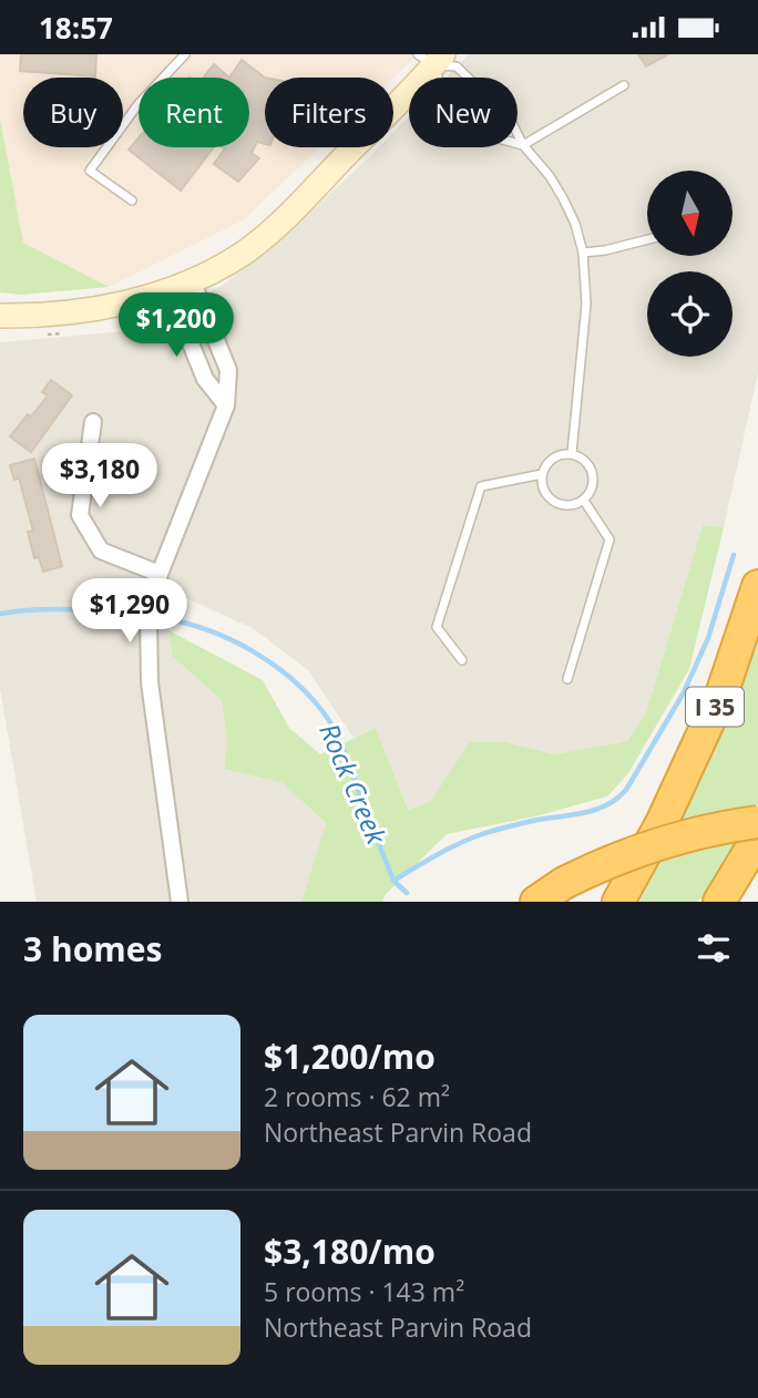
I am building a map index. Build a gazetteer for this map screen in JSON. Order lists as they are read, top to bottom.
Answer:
{
  "streets": {
    "highway": ["I 35"]
  },
  "water": ["Rock Creek"],
  "north": "bottom",
  "page": {
    "status": "18:57",
    "chip": [
      "Buy",
      "Rent",
      "Filters",
      "New"
    ],
    "price": ["$1,200", "$3,180", "$1,290"],
    "heading": "3 homes",
    "list": [
      {
        "name": "$1,200/mo",
        "note": "2 rooms · 62 m² · Northeast Parvin Road"
      },
      {
        "name": "$3,180/mo",
        "note": "5 rooms · 143 m² · Northeast Parvin Road"
      }
    ]
  }
}
